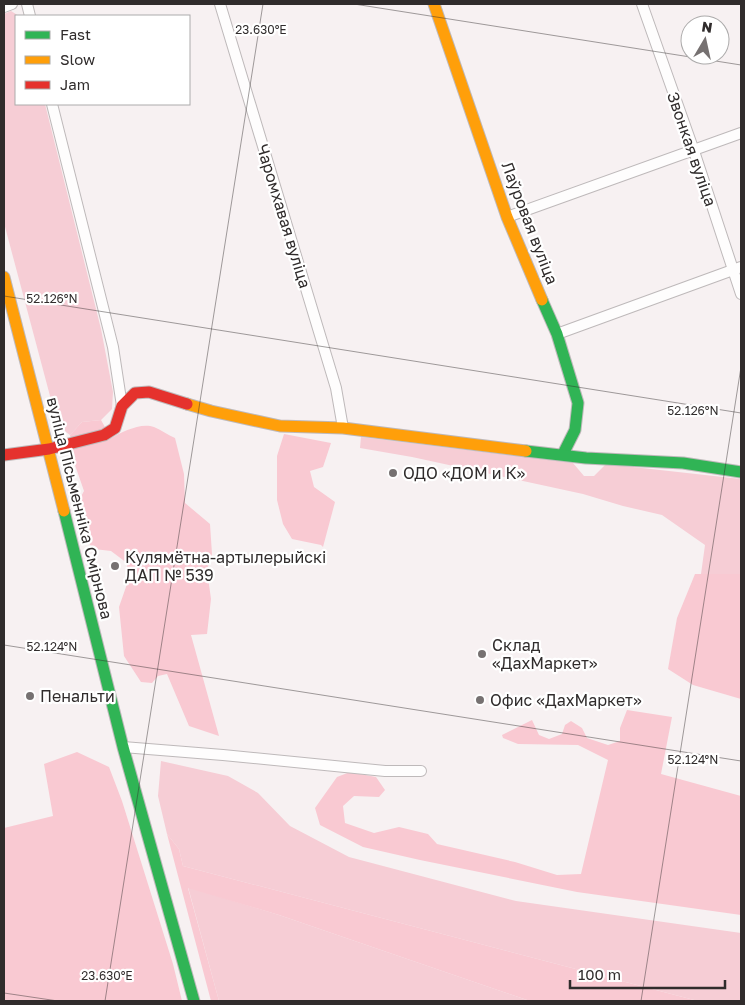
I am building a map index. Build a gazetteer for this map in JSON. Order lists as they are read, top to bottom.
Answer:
{
  "streets": {
    "street": [
      "Звонкая вуліца",
      "Чаромхавая вуліца",
      "Лаўровая вуліца",
      "вуліца Пісьменніка Смірнова"
    ]
  },
  "places": [
    "ОДО «ДОМ и К»",
    "Кулямётна-артылерыйскі ДАП № 539",
    "Склад «ДахМаркет»",
    "Пенальти",
    "Офис «ДахМаркет»"
  ],
  "legend": ["Fast", "Slow", "Jam"],
  "scale_bar": "100 m",
  "north": "top",
  "coordinates": ["23.630°E", "52.126°N", "52.124°N"]
}
